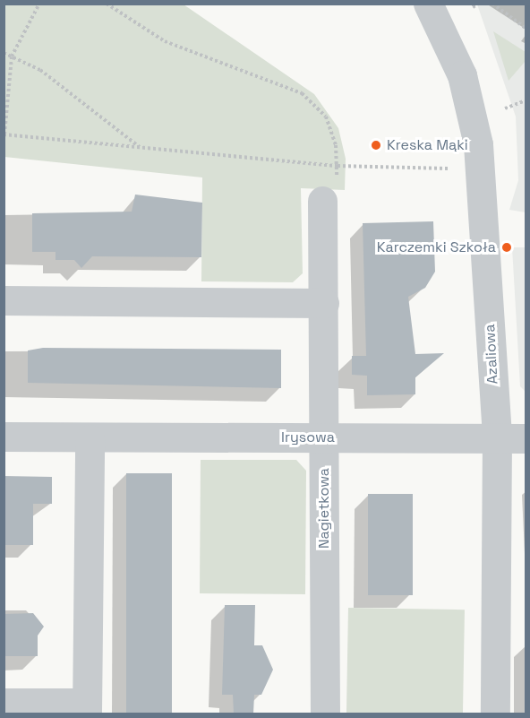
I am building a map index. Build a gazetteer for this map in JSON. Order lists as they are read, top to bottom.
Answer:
{
  "streets": {
    "street": ["Azaliowa", "Irysowa", "Nagietkowa"]
  },
  "crossings": [
    ["Azaliowa", "Irysowa"],
    ["Irysowa", "Nagietkowa"]
  ],
  "places": ["Kreska Mąki", "Karczemki Szkoła"]
}
